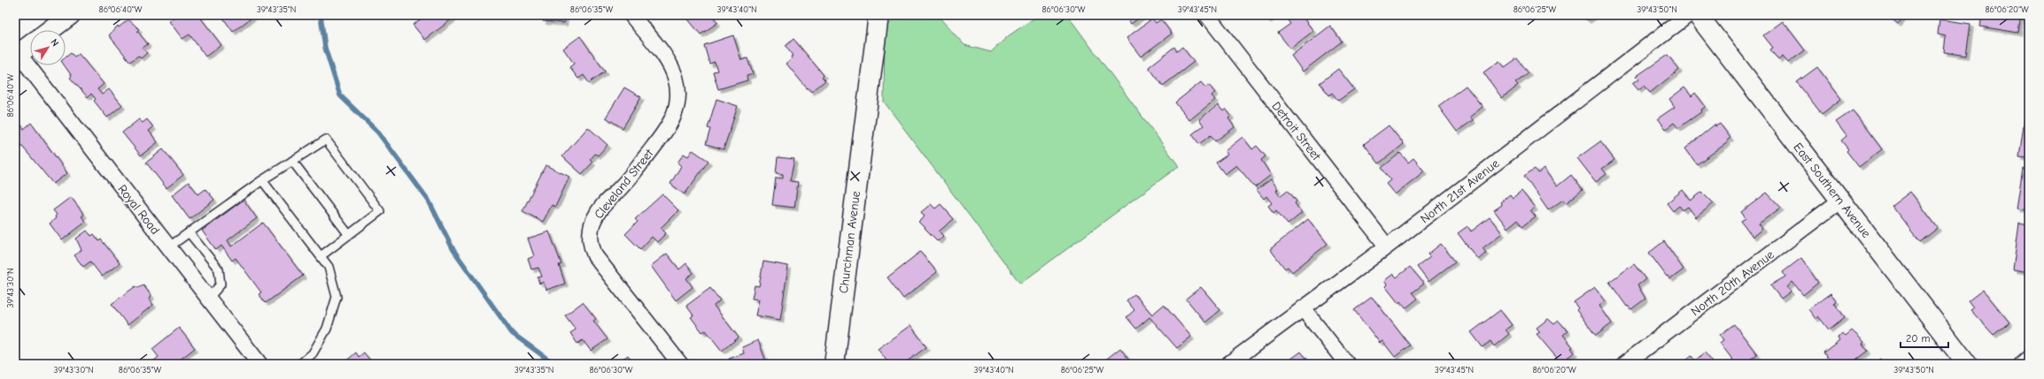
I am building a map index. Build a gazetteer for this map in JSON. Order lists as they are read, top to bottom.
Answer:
{
  "streets": {
    "street": [
      "Detroit Street",
      "Cleveland Street",
      "East Southern Avenue",
      "North 21st Avenue",
      "Royal Road",
      "Churchman Avenue",
      "North 20th Avenue"
    ]
  },
  "crossings": [
    ["Detroit Street", "North 21st Avenue"],
    ["East Southern Avenue", "North 20th Avenue"]
  ],
  "scale_bar": "20 m",
  "north": "top right",
  "coordinates": [
    "86°06'40\"W",
    "39°43'35\"N",
    "86°06'35\"W",
    "39°43'40\"N",
    "86°06'30\"W",
    "39°43'45\"N",
    "86°06'25\"W",
    "39°43'50\"N",
    "86°06'20\"W",
    "39°43'30\"N"
  ]
}
